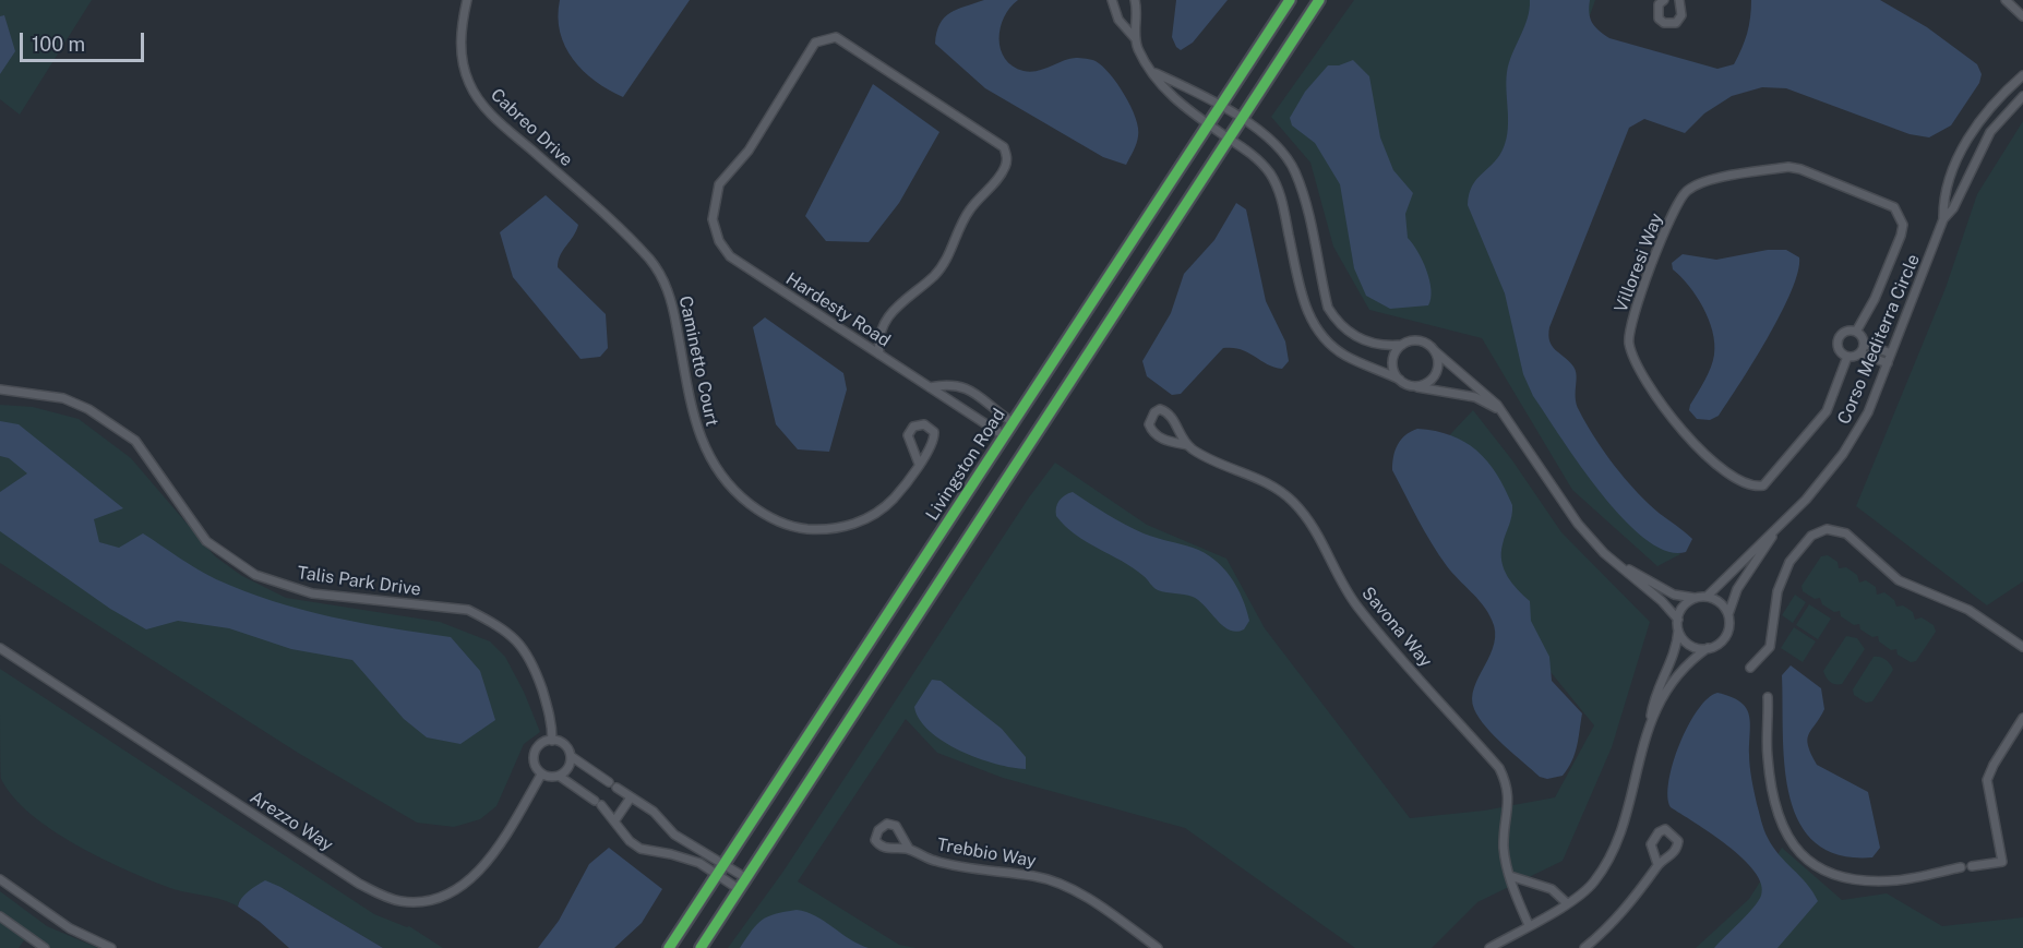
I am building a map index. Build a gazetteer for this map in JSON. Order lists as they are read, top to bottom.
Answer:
{
  "streets": {
    "main road": ["Livingston Road"],
    "street": [
      "Cabreo Drive",
      "Villoresi Way",
      "Hardesty Road",
      "Corso Mediterra Circle",
      "Caminetto Court",
      "Talis Park Drive",
      "Savona Way",
      "Arezzo Way",
      "Trebbio Way"
    ]
  },
  "crossings": [
    ["Cabreo Drive", "Caminetto Court"],
    ["Hardesty Road", "Livingston Road"],
    ["Corso Mediterra Circle", "Savona Way"],
    ["Talis Park Drive", "Arezzo Way"]
  ],
  "scale_bar": "100 m"
}
